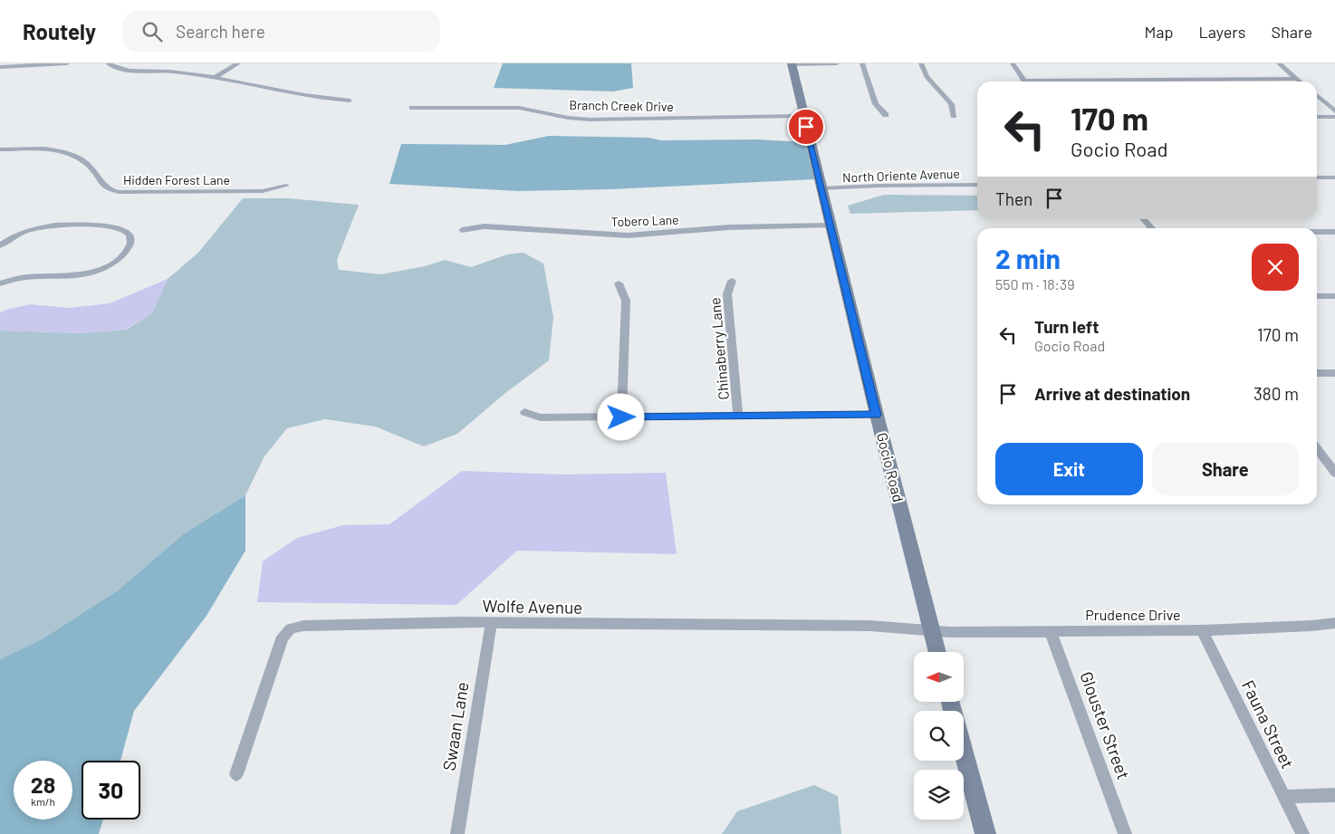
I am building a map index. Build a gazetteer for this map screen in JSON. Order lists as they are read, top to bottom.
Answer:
{
  "streets": {
    "street": [
      "Branch Creek Drive",
      "North Oriente Avenue",
      "Hidden Forest Lane",
      "Tobero Lane",
      "Chinaberry Lane",
      "Gocio Road",
      "Wolfe Avenue",
      "Prudence Drive",
      "Fauna Street",
      "Glouster Street",
      "Swaan Lane"
    ]
  },
  "crossings": [
    ["Branch Creek Drive", "Gocio Road"],
    ["North Oriente Avenue", "Gocio Road"],
    ["Tobero Lane", "Gocio Road"],
    ["Gocio Road", "Wolfe Avenue"],
    ["Gocio Road", "Prudence Drive"],
    ["Wolfe Avenue", "Prudence Drive"],
    ["Wolfe Avenue", "Swaan Lane"],
    ["Prudence Drive", "Fauna Street"],
    ["Prudence Drive", "Glouster Street"]
  ],
  "north": "left",
  "page": {
    "header": "Routely",
    "search": "Search here",
    "nav": ["Map", "Layers", "Share"],
    "turn": ["170 m", "Gocio Road"],
    "then": "Then",
    "heading": ["2 min", "550 m · 18:39"],
    "list": [
      {
        "name": "Turn left",
        "note": "Gocio Road",
        "value": "170 m"
      },
      {
        "name": "Arrive at destination",
        "value": "380 m"
      }
    ],
    "buttons": ["Exit", "Share"],
    "speed": "28 km/h",
    "limit": "30"
  }
}
